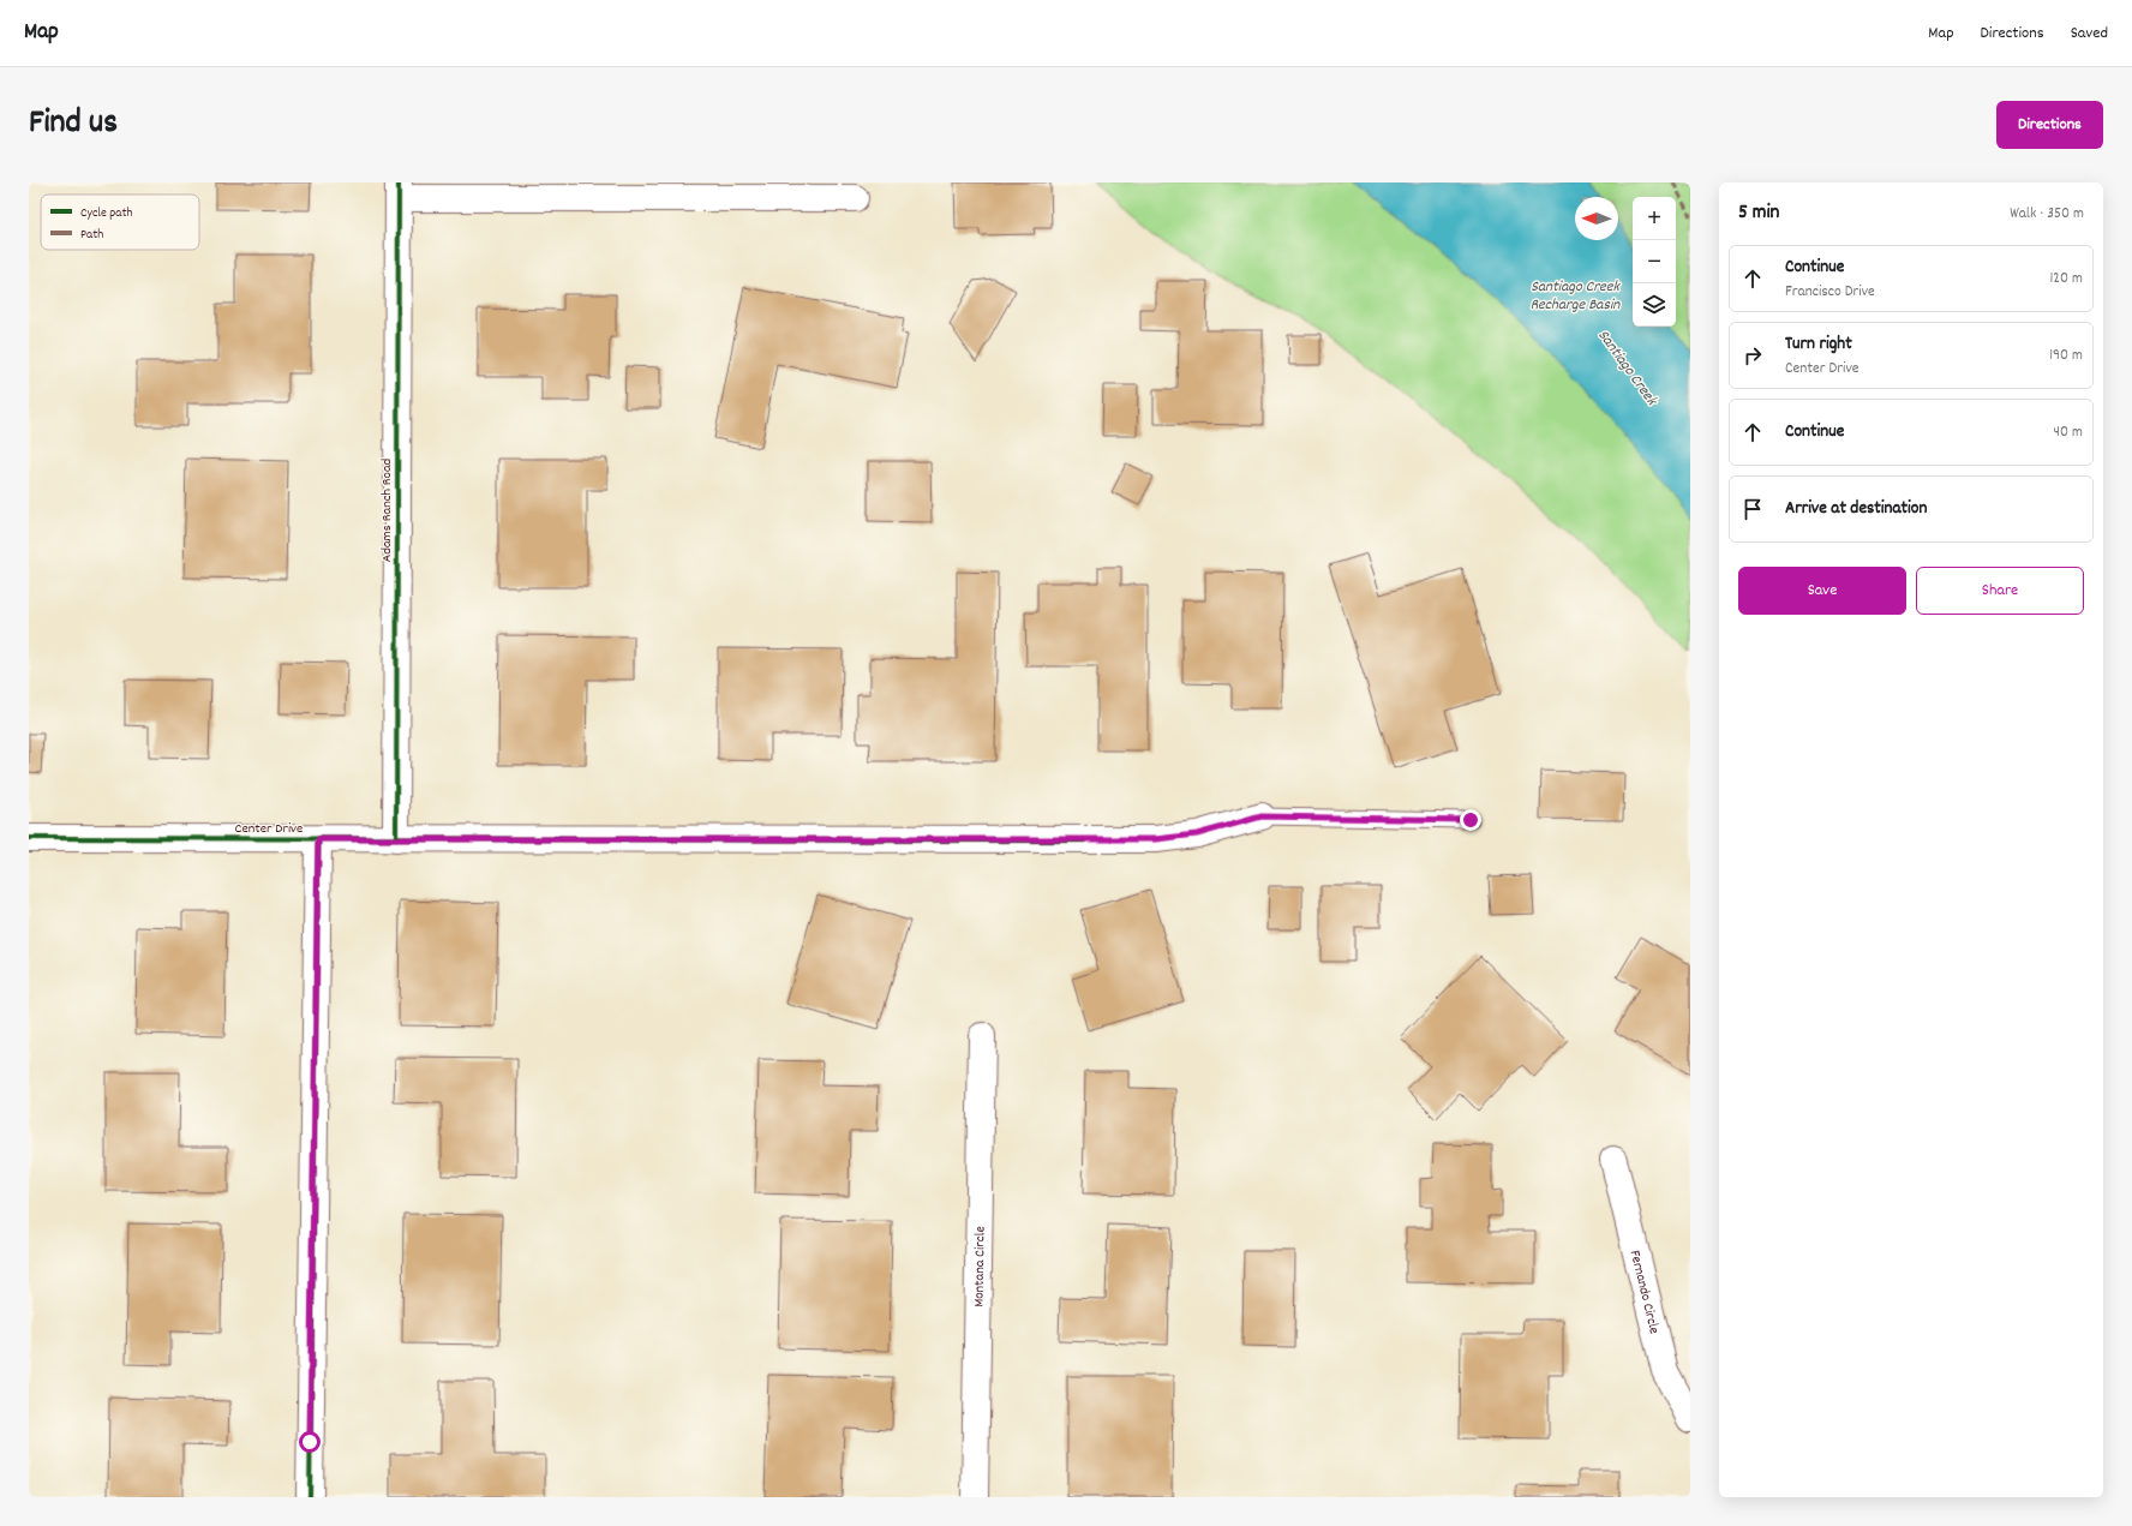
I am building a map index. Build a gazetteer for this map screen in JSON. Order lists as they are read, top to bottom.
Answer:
{
  "streets": {
    "street": [
      "Adams Ranch Road",
      "Center Drive",
      "Montana Circle",
      "Fernando Circle"
    ]
  },
  "crossings": [
    ["Adams Ranch Road", "Center Drive"]
  ],
  "water": ["Santiago Creek Recharge Basin", "Santiago Creek"],
  "legend": ["Cycle path", "Path"],
  "north": "left",
  "page": {
    "header": "Map",
    "nav": ["Map", "Directions", "Saved"],
    "title": "Find us",
    "buttons": [
      "Directions",
      ["Save", "Share"]
    ],
    "heading": ["5 min", "Walk · 350 m"],
    "map_buttons": ["+", "−"],
    "list": [
      ["Continue", "Francisco Drive", "120 m"],
      ["Turn right", "Center Drive", "190 m"],
      ["Continue", "40 m"],
      "Arrive at destination"
    ]
  }
}
